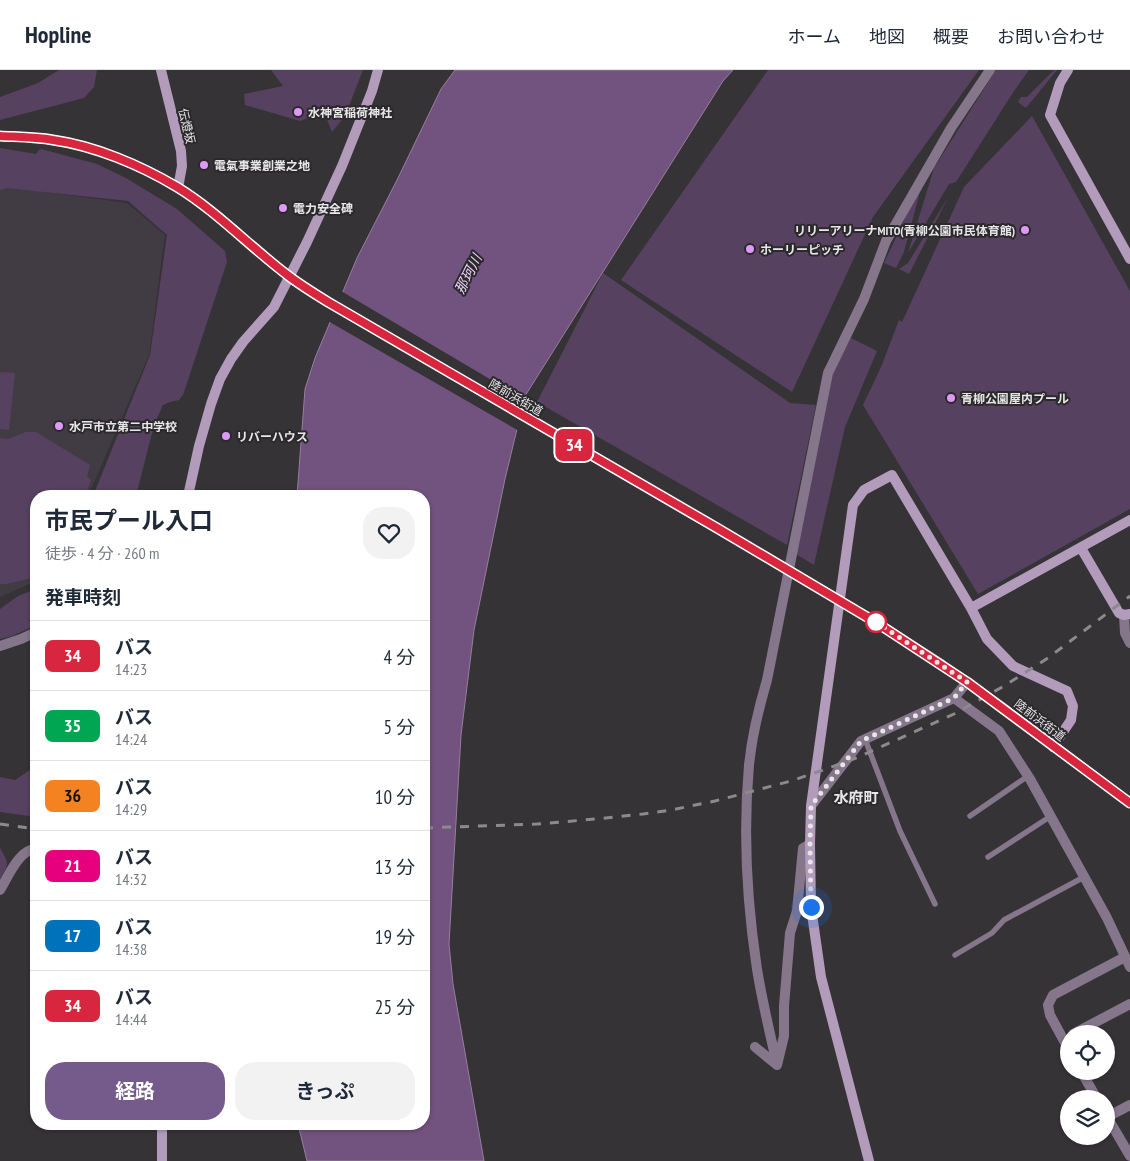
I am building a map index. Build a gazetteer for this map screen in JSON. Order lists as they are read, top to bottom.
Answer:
{
  "streets": {
    "street": ["伝燈坂", "陸前浜街道"]
  },
  "crossings": [
    ["伝燈坂", "陸前浜街道"]
  ],
  "districts": ["水府町"],
  "water": ["那珂川"],
  "places": [
    "水神宮稲荷神社",
    "電氣事業創業之地",
    "電力安全碑",
    "リリーアリーナMITO(青柳公園市民体育館)",
    "ホーリーピッチ",
    "青柳公園屋内プール",
    "水戸市立第二中学校",
    "リバーハウス"
  ],
  "lines": ["bus line 34"],
  "page": {
    "header": "Hopline",
    "nav": [
      "ホーム",
      "地図",
      "概要",
      "お問い合わせ"
    ],
    "on_map": "34",
    "heading": [
      ["市民プール入口", "徒歩 · 4 分 · 260 m"],
      "発車時刻"
    ],
    "list": [
      {
        "mark": "34",
        "name": "バス",
        "note": "14:23",
        "value": "4 分"
      },
      {
        "mark": "35",
        "name": "バス",
        "note": "14:24",
        "value": "5 分"
      },
      {
        "mark": "36",
        "name": "バス",
        "note": "14:29",
        "value": "10 分"
      },
      {
        "mark": "21",
        "name": "バス",
        "note": "14:32",
        "value": "13 分"
      },
      {
        "mark": "17",
        "name": "バス",
        "note": "14:38",
        "value": "19 分"
      },
      {
        "mark": "34",
        "name": "バス",
        "note": "14:44",
        "value": "25 分"
      }
    ],
    "buttons": ["経路", "きっぷ"]
  }
}
